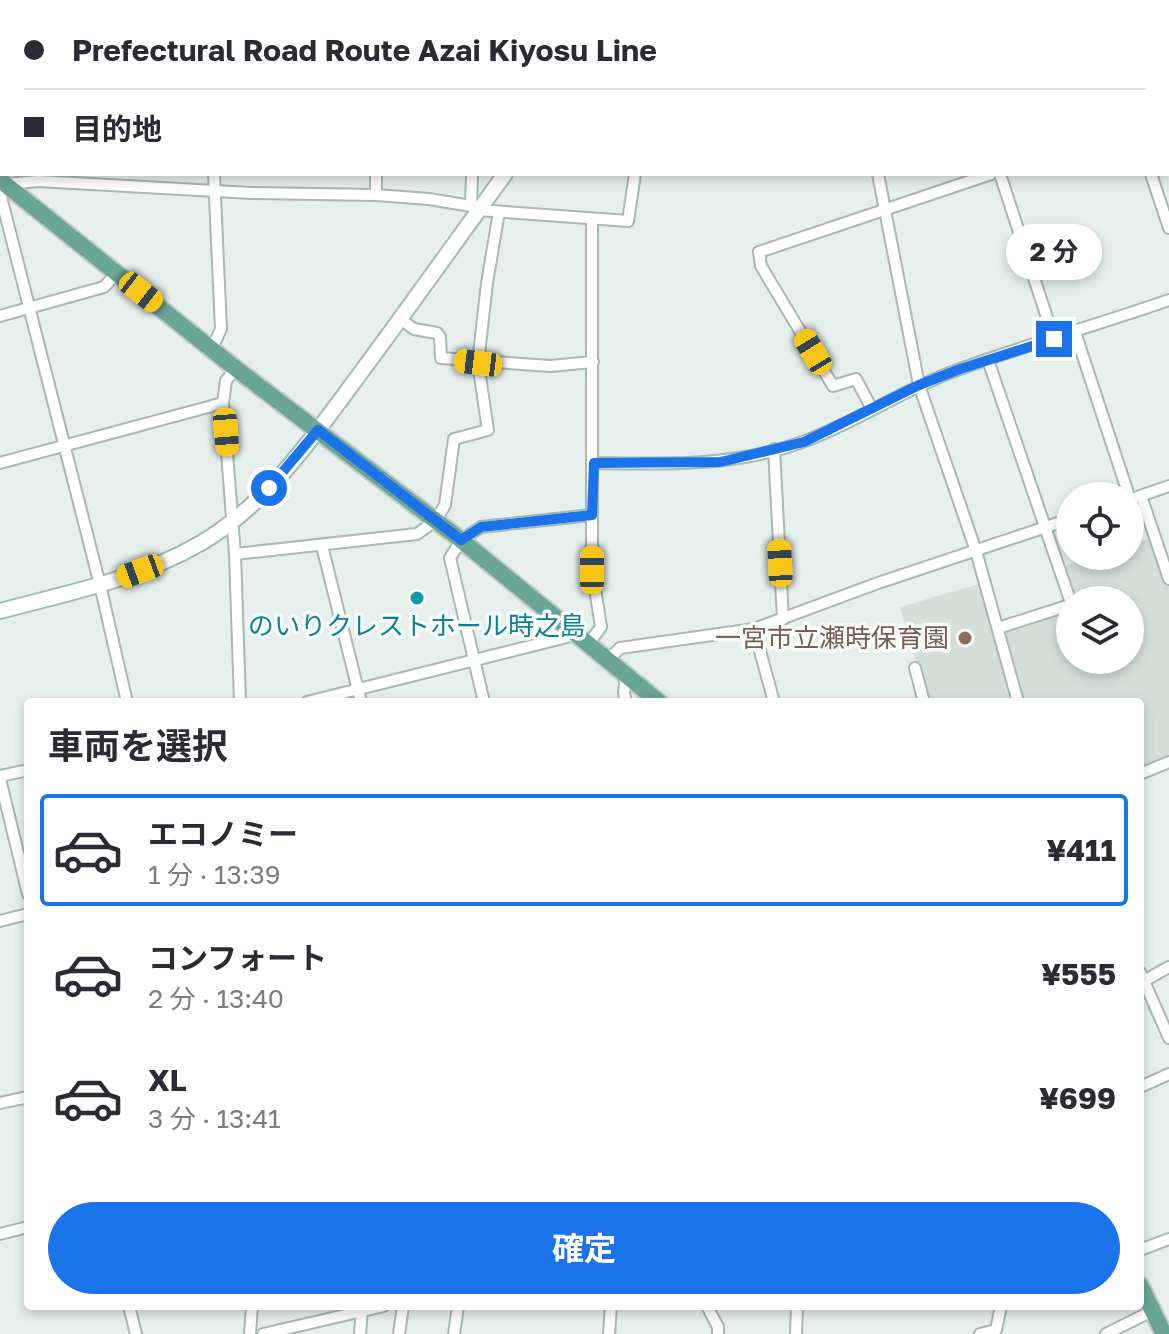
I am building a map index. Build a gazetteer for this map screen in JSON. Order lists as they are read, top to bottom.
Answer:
{
  "places": ["のいりクレストホール時之島", "一宮市立瀬時保育園"],
  "page": {
    "banner": ["Prefectural Road Route Azai Kiyosu Line", "目的地"],
    "bubble": "2 分",
    "heading": "車両を選択",
    "list": [
      {
        "name": "エコノミー",
        "note": "1 分 · 13:39",
        "value": "¥411"
      },
      {
        "name": "コンフォート",
        "note": "2 分 · 13:40",
        "value": "¥555"
      },
      {
        "name": "XL",
        "note": "3 分 · 13:41",
        "value": "¥699"
      }
    ],
    "buttons": "確定"
  }
}
